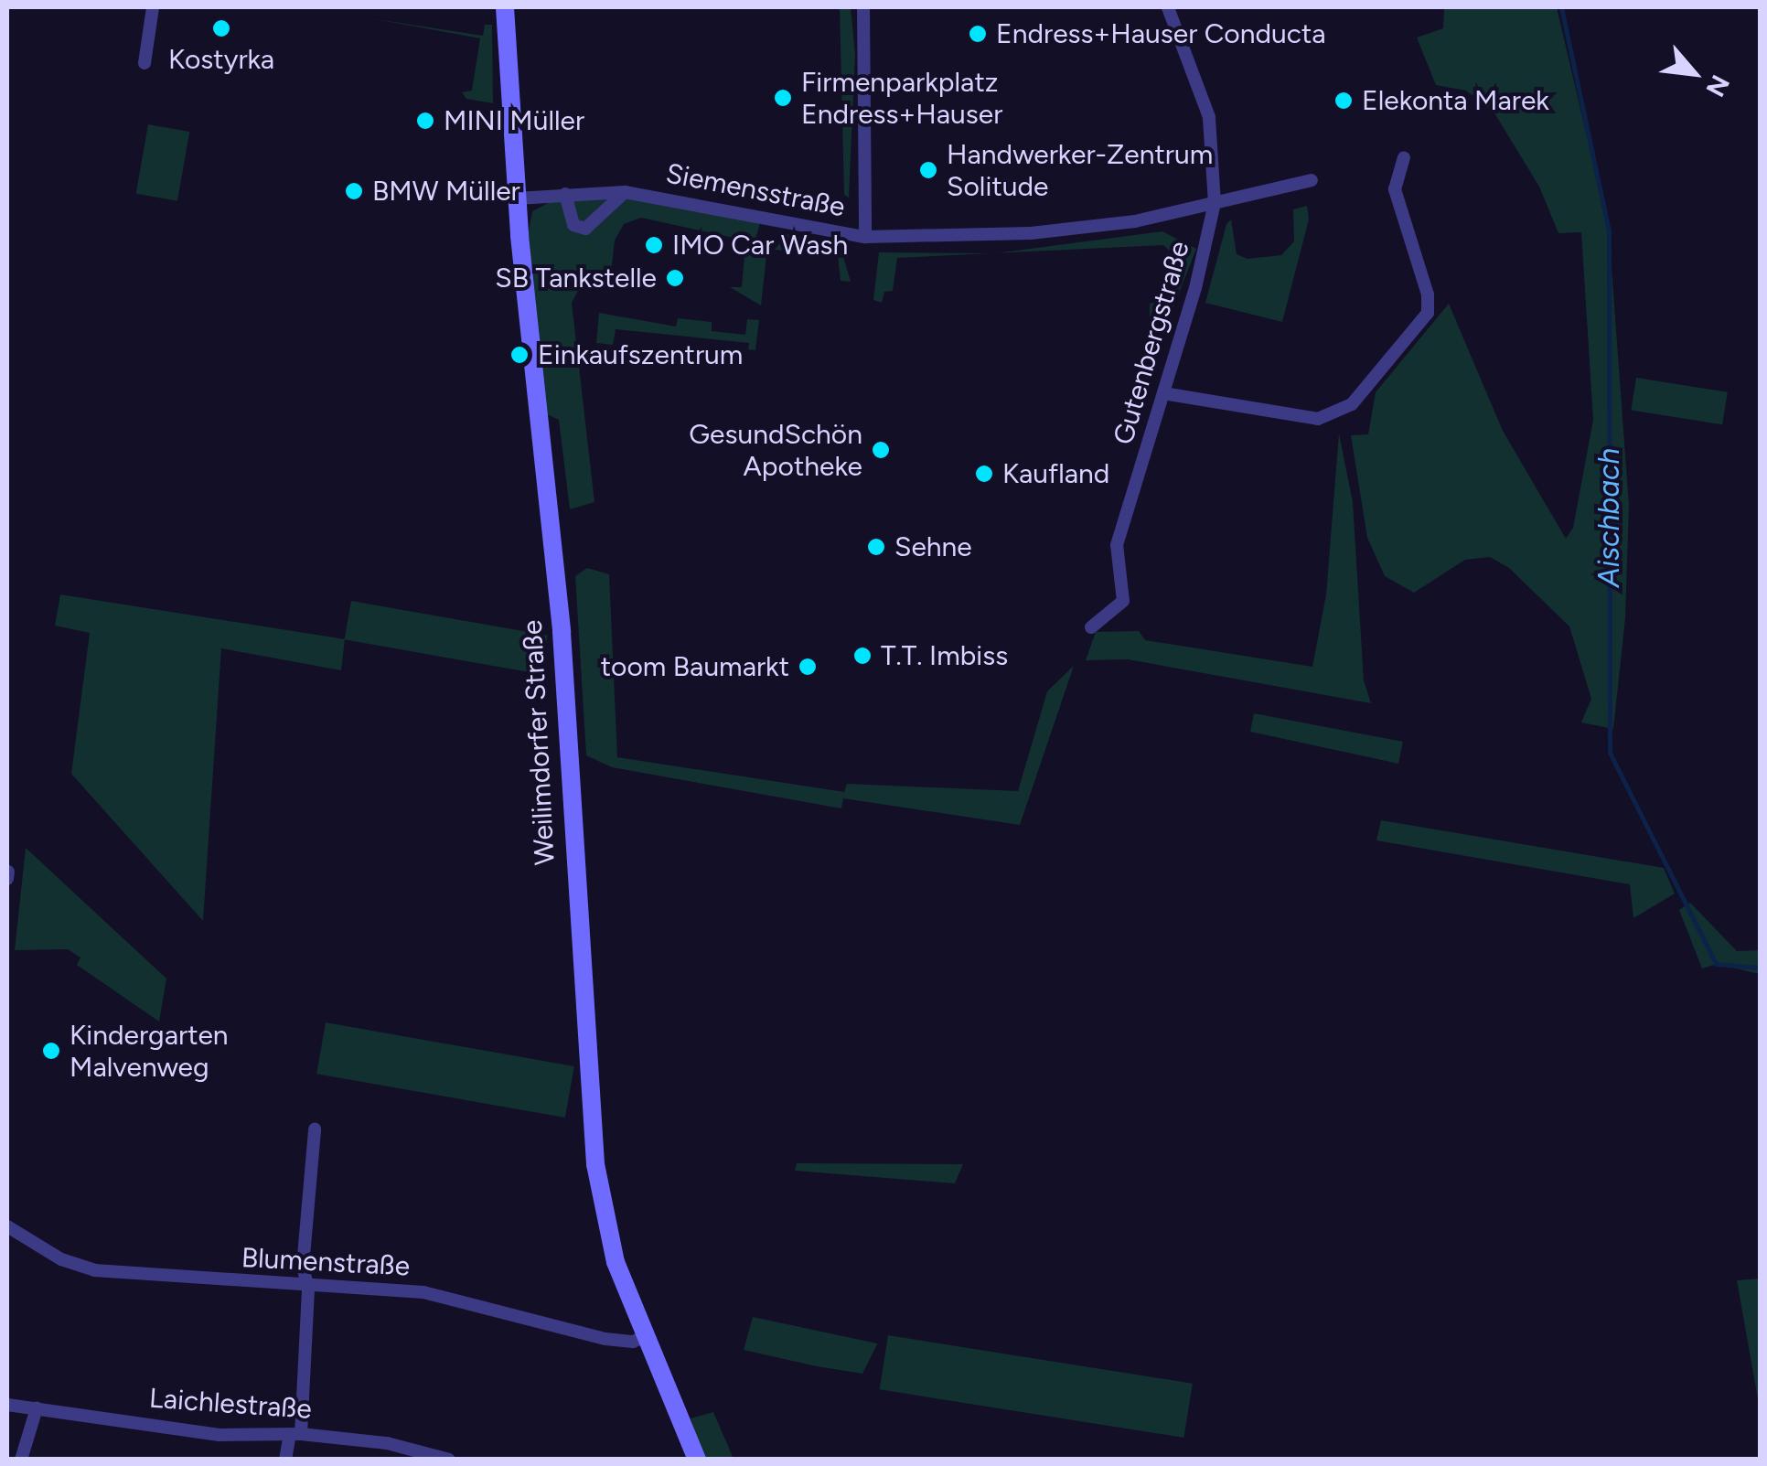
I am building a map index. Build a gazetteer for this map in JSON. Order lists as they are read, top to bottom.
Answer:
{
  "streets": {
    "main road": ["Weilimdorfer Straße"],
    "street": [
      "Siemensstraße",
      "Gutenbergstraße",
      "Blumenstraße",
      "Laichlestraße"
    ]
  },
  "crossings": [
    ["Siemensstraße", "Weilimdorfer Straße"],
    ["Weilimdorfer Straße", "Blumenstraße"]
  ],
  "water": ["Aischbach"],
  "places": [
    "Kostyrka",
    "Endress+Hauser Conducta",
    "Firmenparkplatz Endress+Hauser",
    "Elekonta Marek",
    "MINI Müller",
    "Handwerker-Zentrum Solitude",
    "BMW Müller",
    "IMO Car Wash",
    "SB Tankstelle",
    "Einkaufszentrum",
    "GesundSchön Apotheke",
    "Kaufland",
    "Sehne",
    "T.T. Imbiss",
    "toom Baumarkt",
    "Kindergarten Malvenweg"
  ],
  "north": "bottom right"
}
